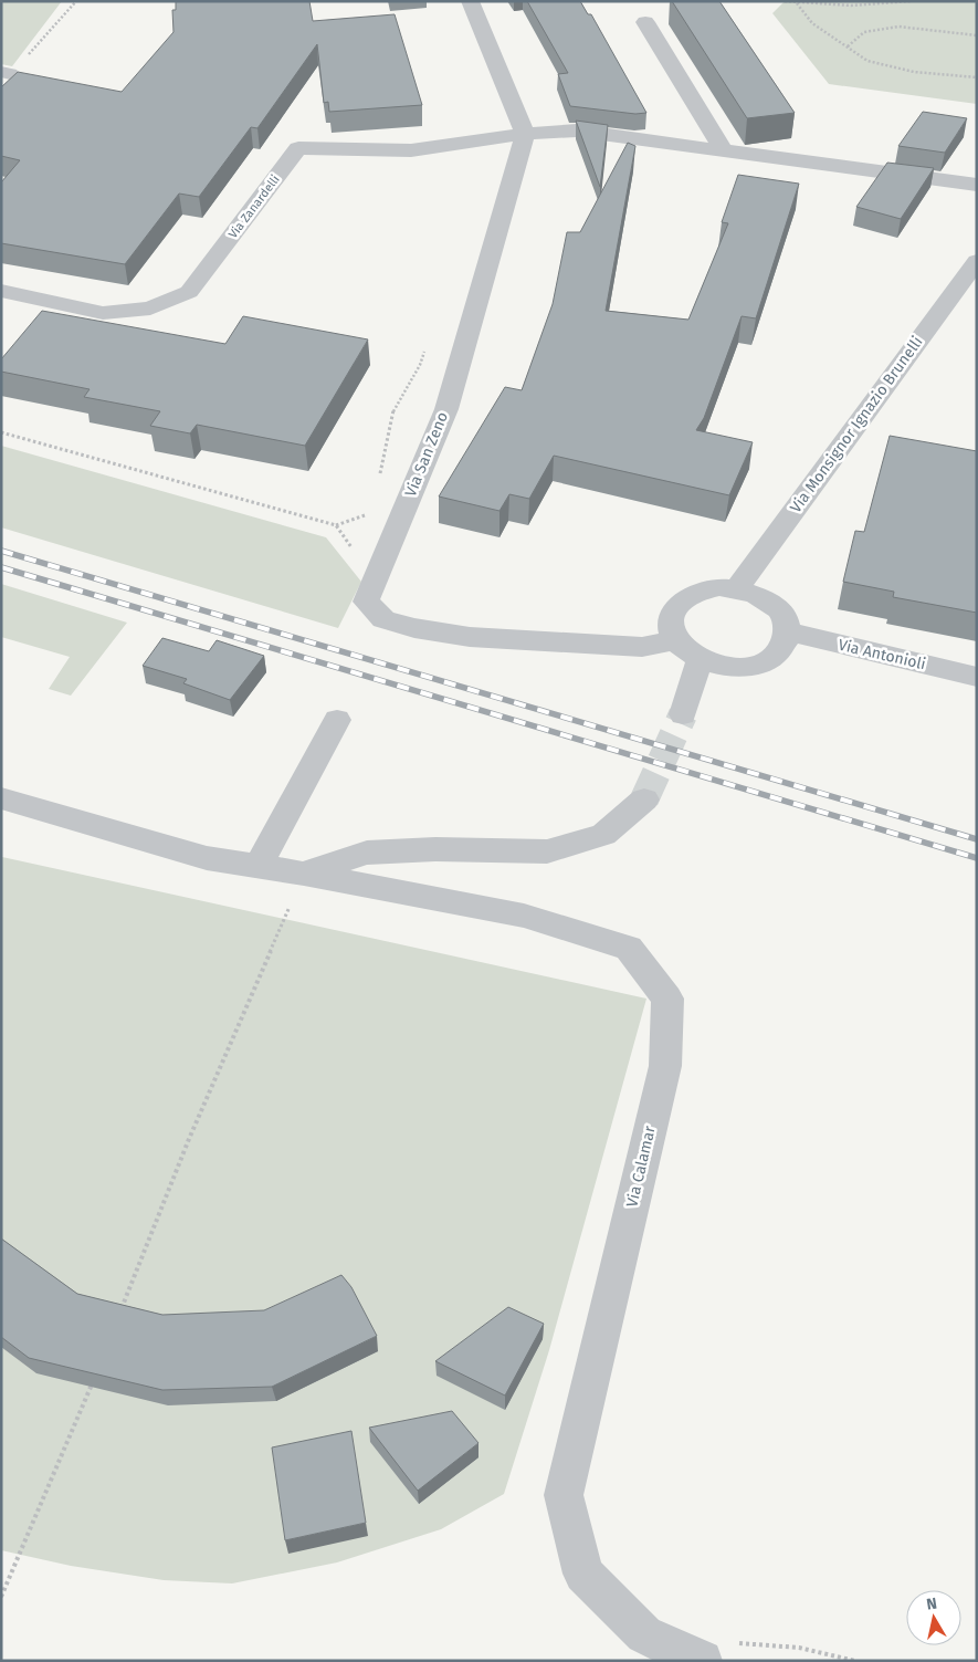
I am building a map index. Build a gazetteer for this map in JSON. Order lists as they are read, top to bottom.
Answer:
{
  "streets": {
    "street": [
      "Via Zanardelli",
      "Via Monsignor Ignazio Brunelli",
      "Via San Zeno",
      "Via Antonioli",
      "Via Calamar"
    ]
  },
  "crossings": [
    ["Via Zanardelli", "Via San Zeno"],
    ["Via Monsignor Ignazio Brunelli", "Via San Zeno"],
    ["Via Monsignor Ignazio Brunelli", "Via Antonioli"],
    ["Via San Zeno", "Via Antonioli"]
  ],
  "north": "top"
}
